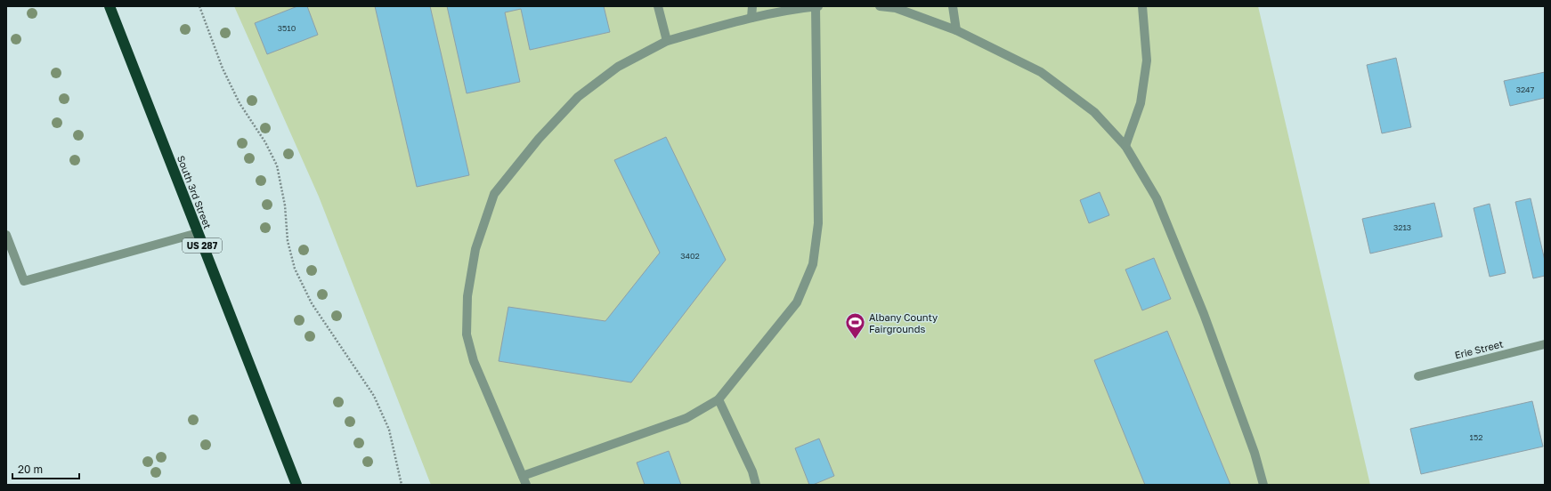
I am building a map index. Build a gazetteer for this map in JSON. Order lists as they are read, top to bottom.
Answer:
{
  "streets": {
    "highway": ["South 3rd Street", "US 287"],
    "street": ["Erie Street"]
  },
  "places": {
    "sports": ["Albany County Fairgrounds"]
  },
  "house_numbers": [
    "3510",
    "3247",
    "3213",
    "3402",
    "152"
  ],
  "scale_bar": "20 m"
}
